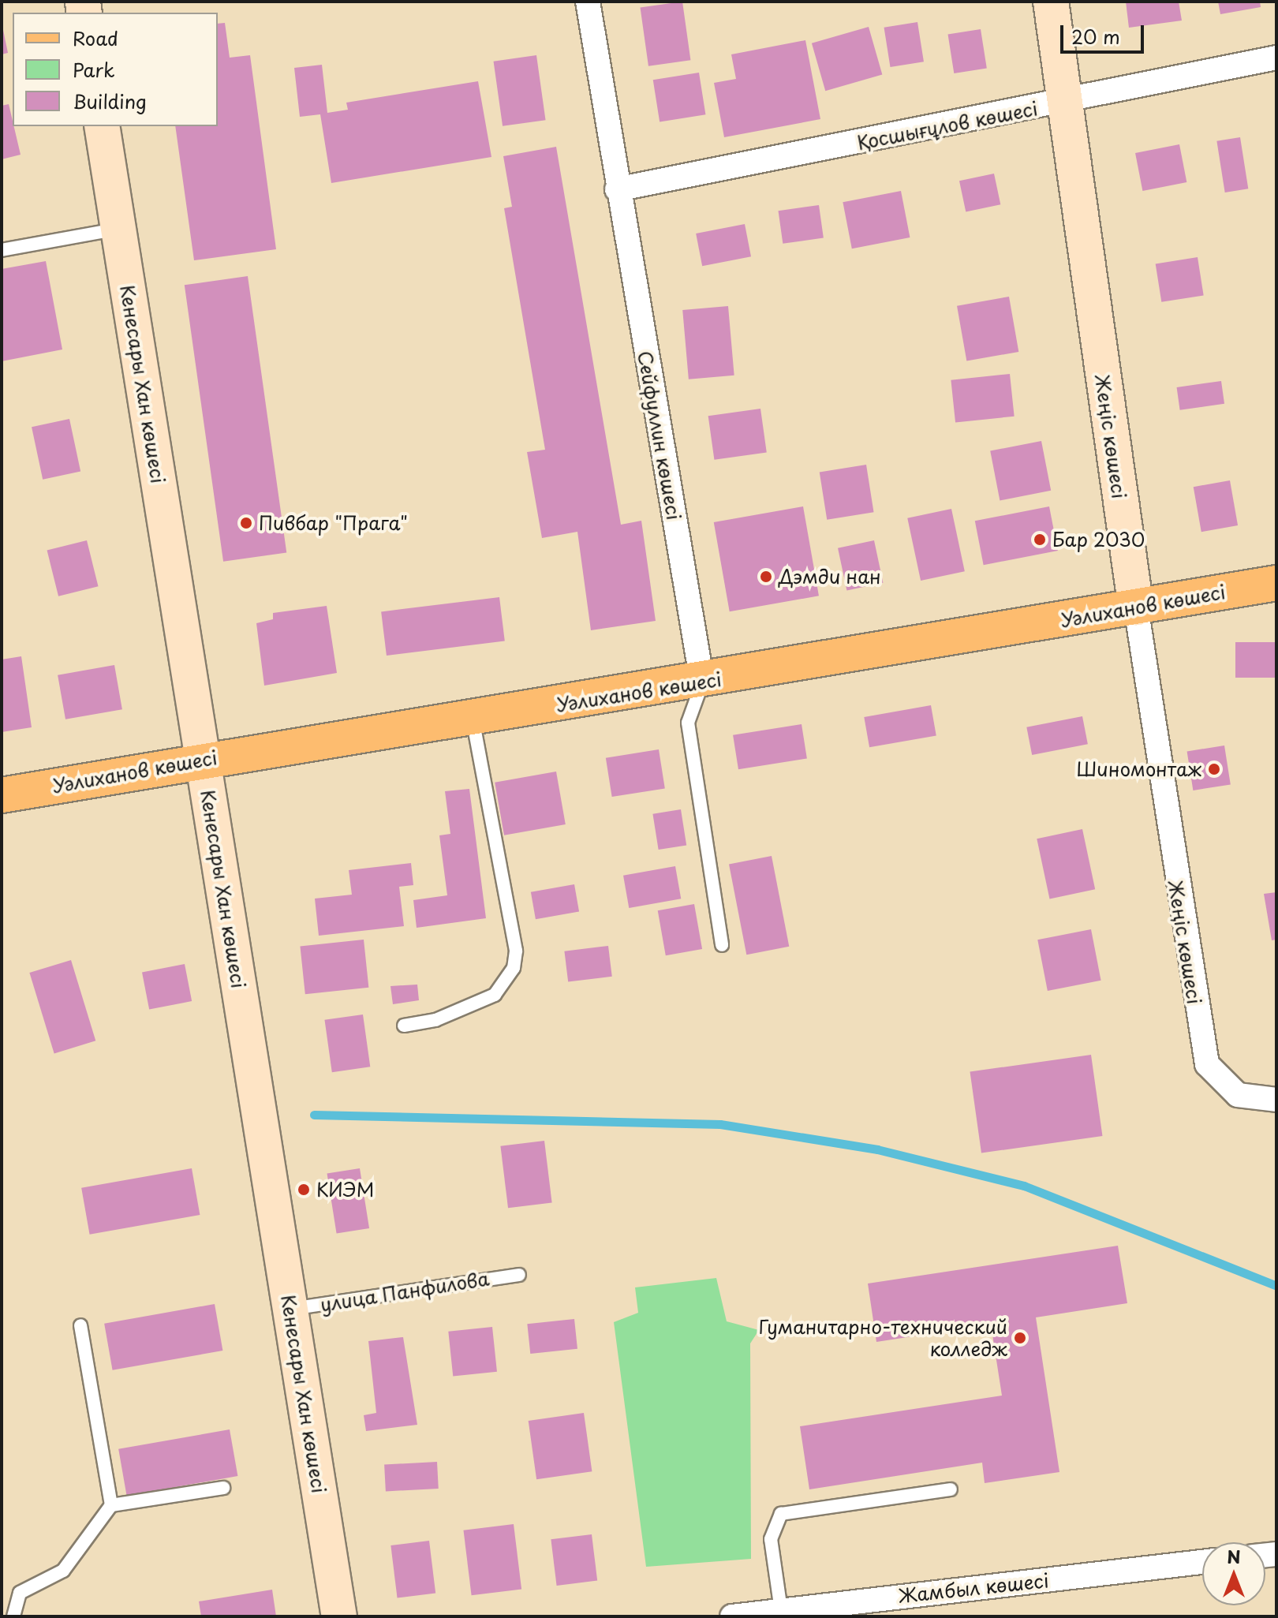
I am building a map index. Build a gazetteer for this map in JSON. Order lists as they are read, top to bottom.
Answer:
{
  "streets": {
    "main road": ["Кенесары Хан көшесі", "Жеңіс көшесі", "Уәлиханов көшесі"],
    "street": ["Қосшығұлов көшесі", "Сейфуллин көшесі", "Жамбыл көшесі"],
    "lane": ["улица Панфилова"]
  },
  "crossings": [
    ["Қосшығұлов көшесі", "Сейфуллин көшесі"],
    ["Қосшығұлов көшесі", "Жеңіс көшесі"],
    ["Кенесары Хан көшесі", "Уәлиханов көшесі"],
    ["Кенесары Хан көшесі", "улица Панфилова"],
    ["Сейфуллин көшесі", "Уәлиханов көшесі"],
    ["Жеңіс көшесі", "Уәлиханов көшесі"]
  ],
  "places": [
    "Пивбар \"Прага\"",
    "Бар 2030",
    "Дэмди нан",
    "Шиномонтаж",
    "КИЭМ",
    "Гуманитарно-технический колледж"
  ],
  "legend": ["Road", "Park", "Building"],
  "scale_bar": "20 m",
  "north": "top"
}
